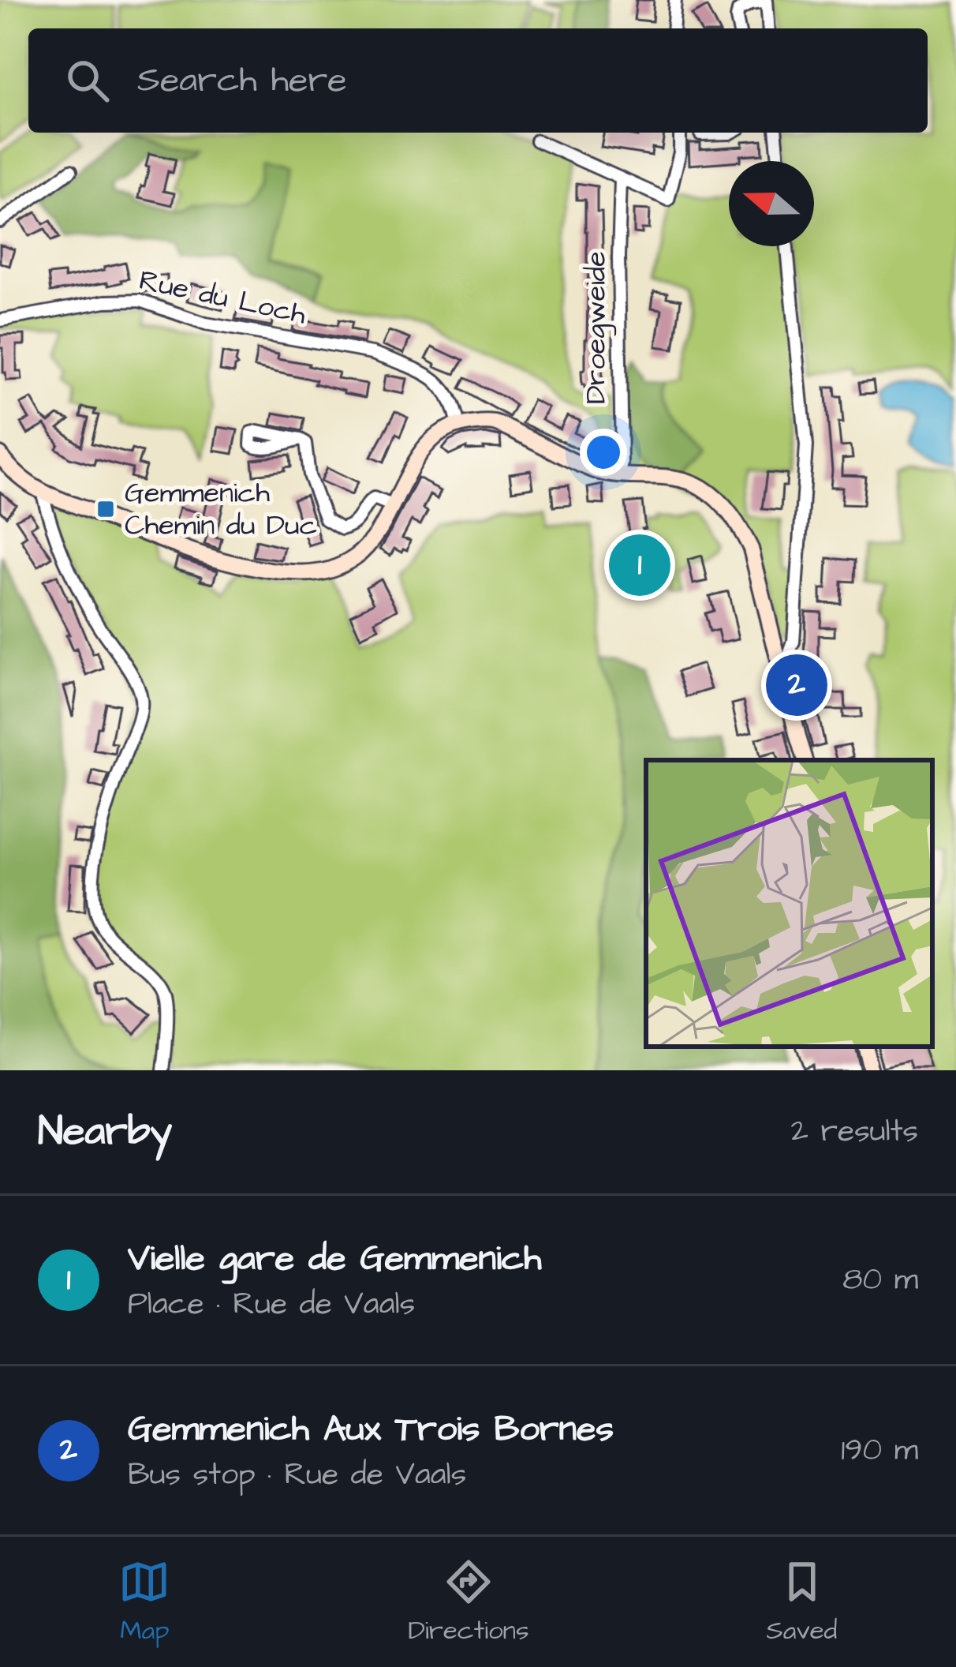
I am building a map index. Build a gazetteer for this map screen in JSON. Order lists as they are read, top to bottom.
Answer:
{
  "streets": {
    "street": ["Rue du Loch", "Droegweide"]
  },
  "places": {
    "transit": ["Gemmenich Chemin du Duc"]
  },
  "north": "left",
  "page": {
    "search": "Search here",
    "pins": ["1", "2"],
    "heading": ["Nearby", "2 results"],
    "list": [
      {
        "mark": "1",
        "name": "Vielle gare de Gemmenich",
        "note": "Place · Rue de Vaals",
        "value": "80 m"
      },
      {
        "mark": "2",
        "name": "Gemmenich Aux Trois Bornes",
        "note": "Bus stop · Rue de Vaals",
        "value": "190 m"
      }
    ],
    "nav": ["Map", "Directions", "Saved"]
  }
}
